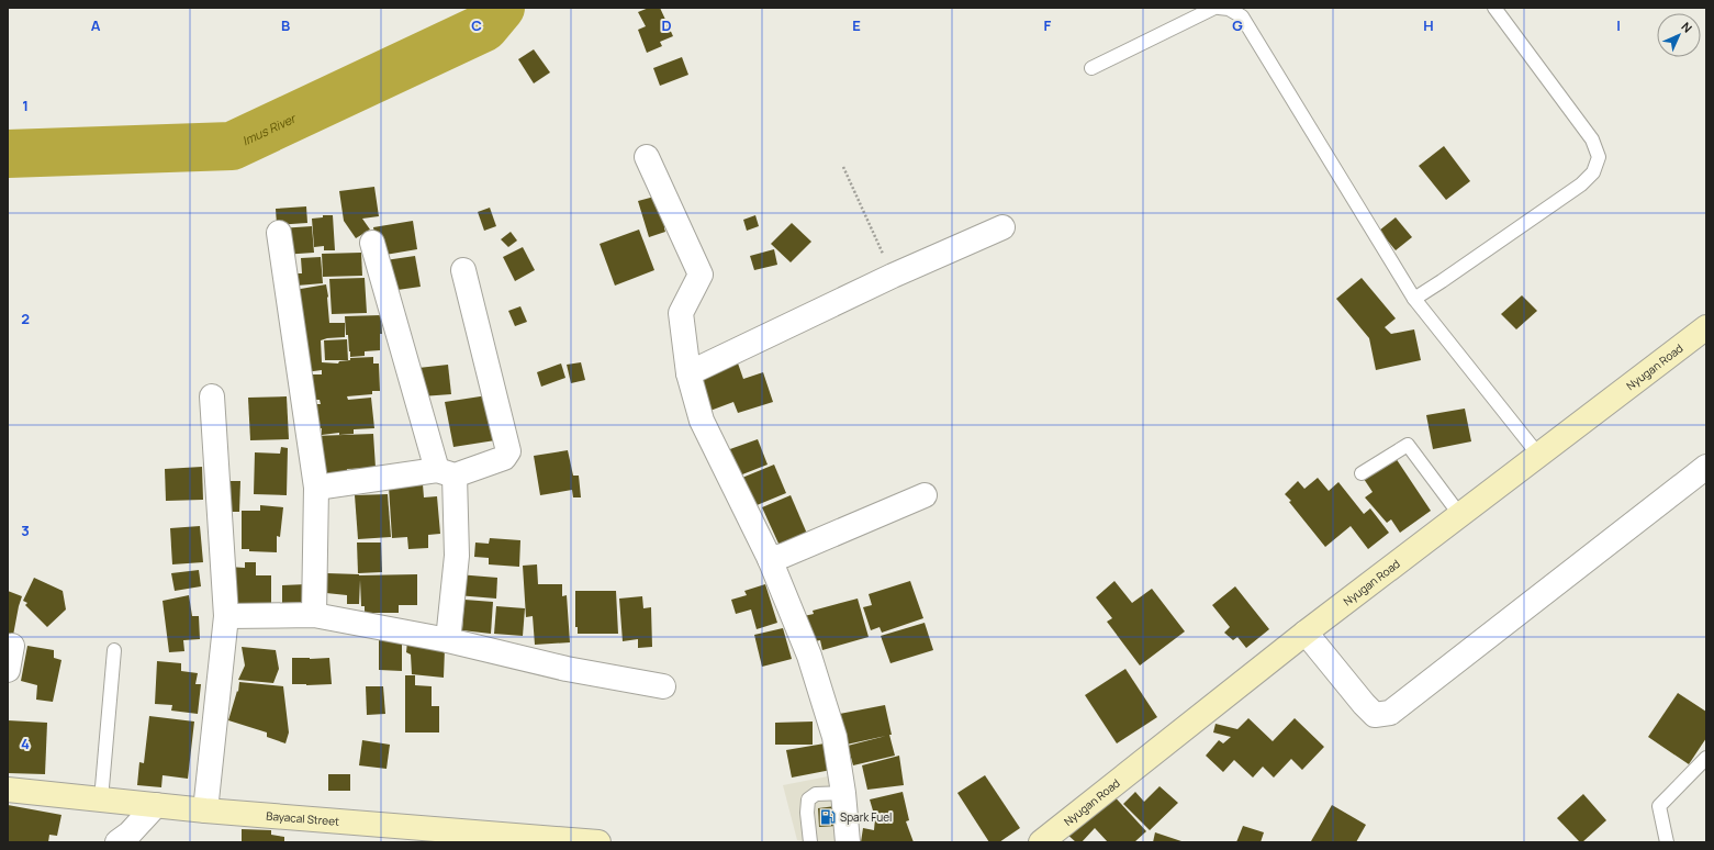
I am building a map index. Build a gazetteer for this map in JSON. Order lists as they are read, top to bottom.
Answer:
{
  "streets": {
    "main road": ["Nyugan Road", "Bayacal Street"]
  },
  "water": ["Imus River"],
  "places": {
    "fuel station": ["Spark Fuel"]
  },
  "north": "top right",
  "grid": {
    "columns": [
      "A",
      "B",
      "C",
      "D",
      "E",
      "F",
      "G",
      "H",
      "I"
    ],
    "rows": [
      "1",
      "2",
      "3",
      "4"
    ]
  }
}
